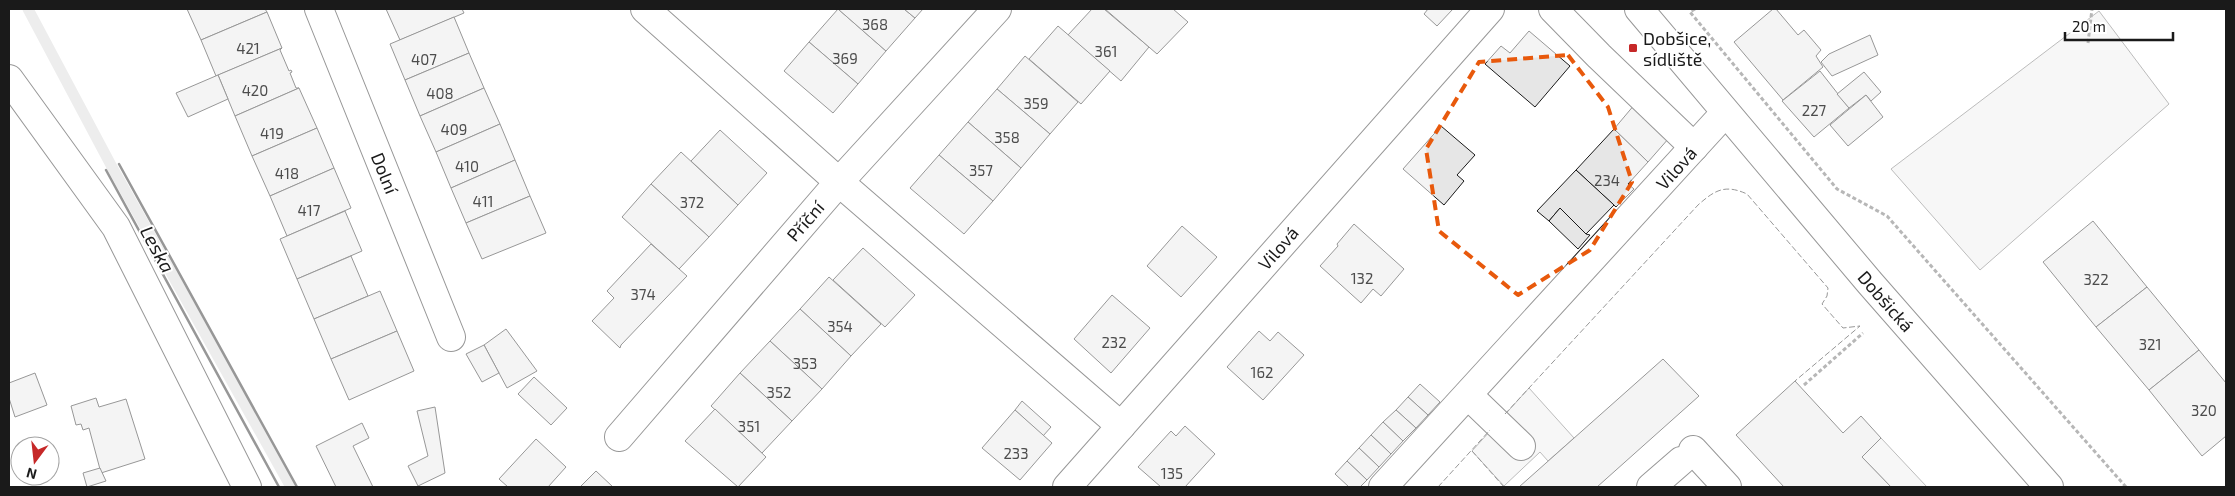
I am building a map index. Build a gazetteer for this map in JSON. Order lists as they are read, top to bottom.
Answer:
{
  "streets": {
    "street": [
      "Vilová",
      "Dolní",
      "Příční",
      "Dobšická"
    ]
  },
  "crossings": [
    ["Vilová", "Dobšická"]
  ],
  "water": ["Leska"],
  "places": {
    "transit": ["Dobšice, sídliště"]
  },
  "house_numbers": [
    "368",
    "421",
    "361",
    "369",
    "407",
    "420",
    "408",
    "359",
    "227",
    "409",
    "419",
    "358",
    "410",
    "357",
    "418",
    "234",
    "411",
    "372",
    "417",
    "132",
    "322",
    "374",
    "354",
    "232",
    "321",
    "353",
    "162",
    "352",
    "320",
    "351",
    "233",
    "135"
  ],
  "scale_bar": "20 m",
  "north": "bottom"
}
